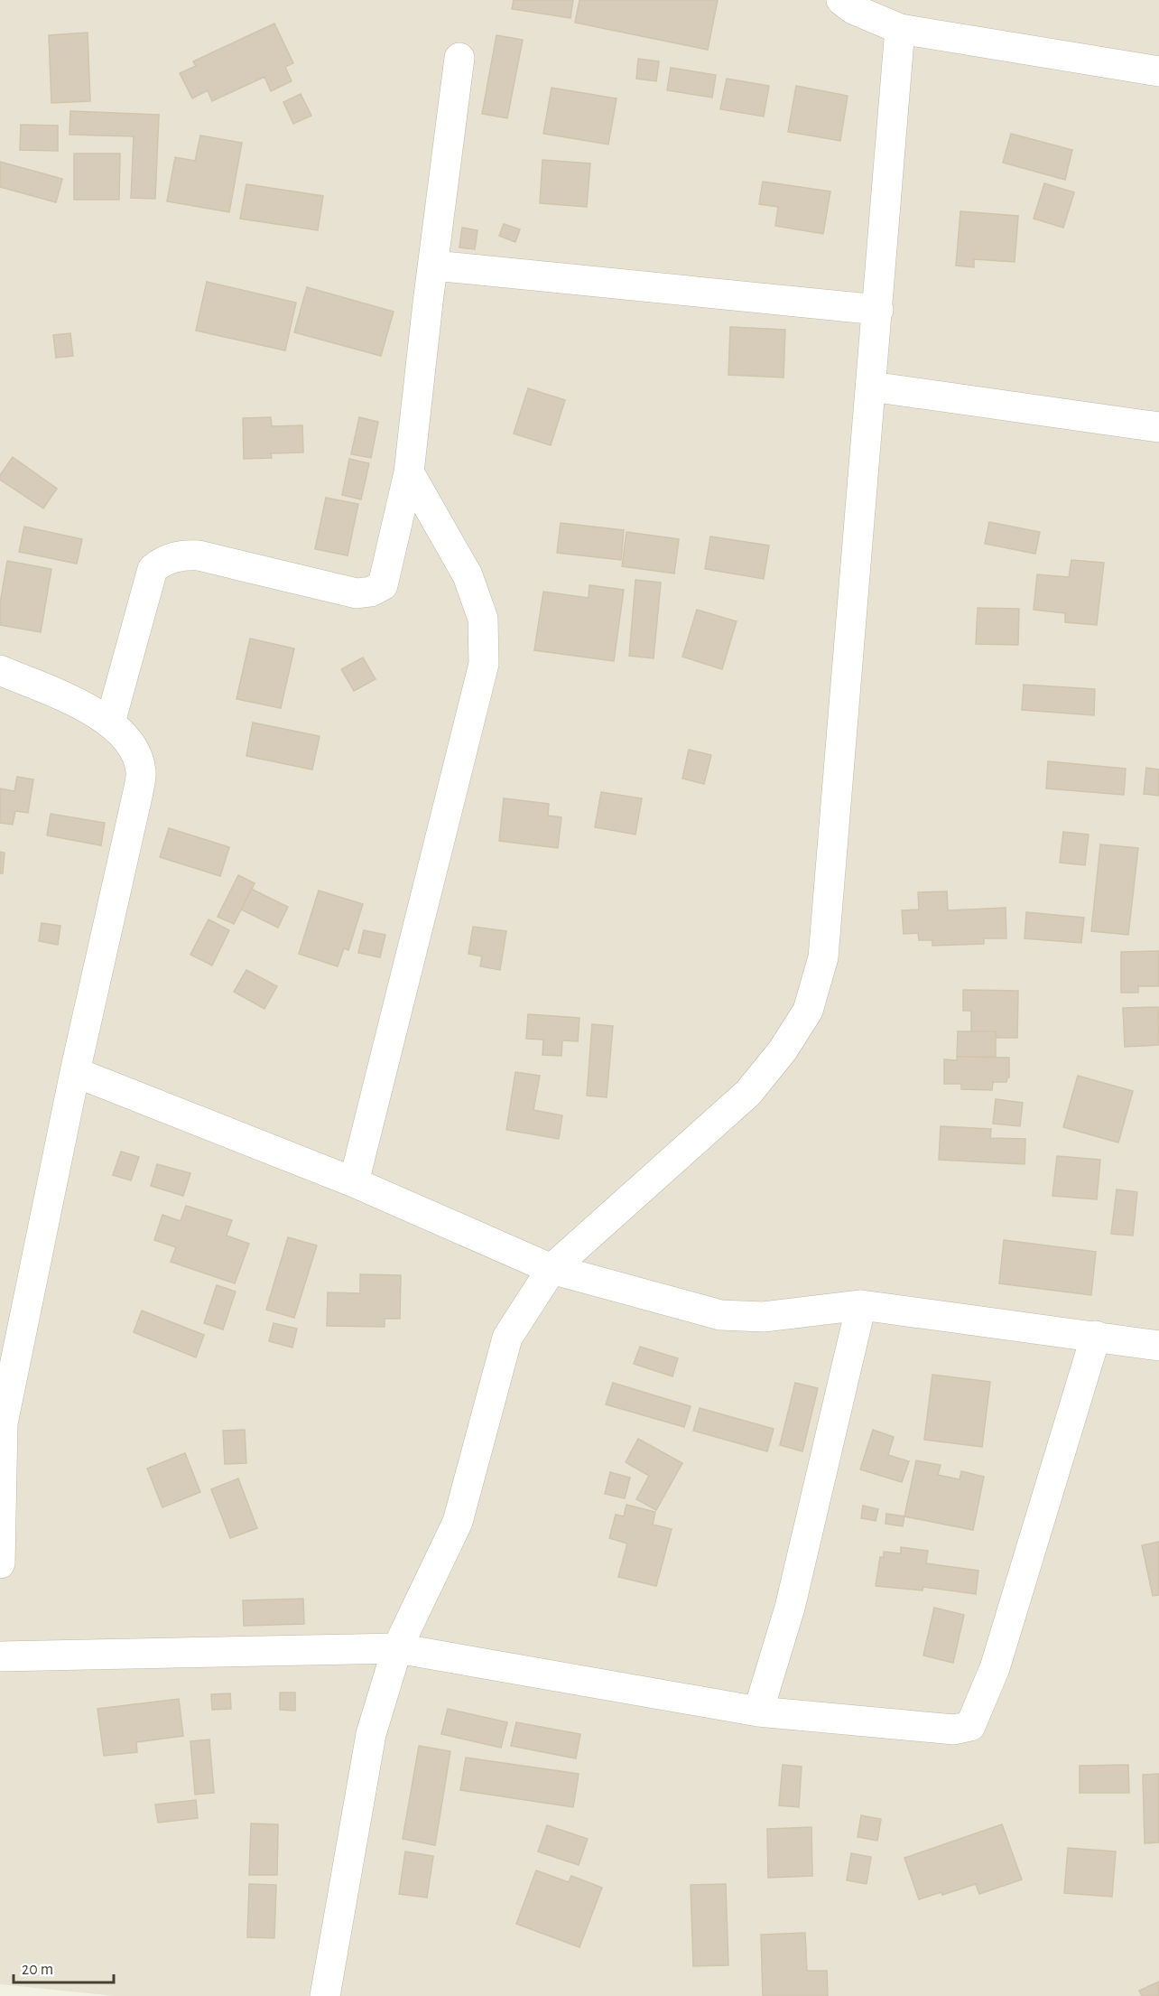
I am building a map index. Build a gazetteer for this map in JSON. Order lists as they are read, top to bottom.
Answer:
{
  "scale_bar": "20 m"
}
